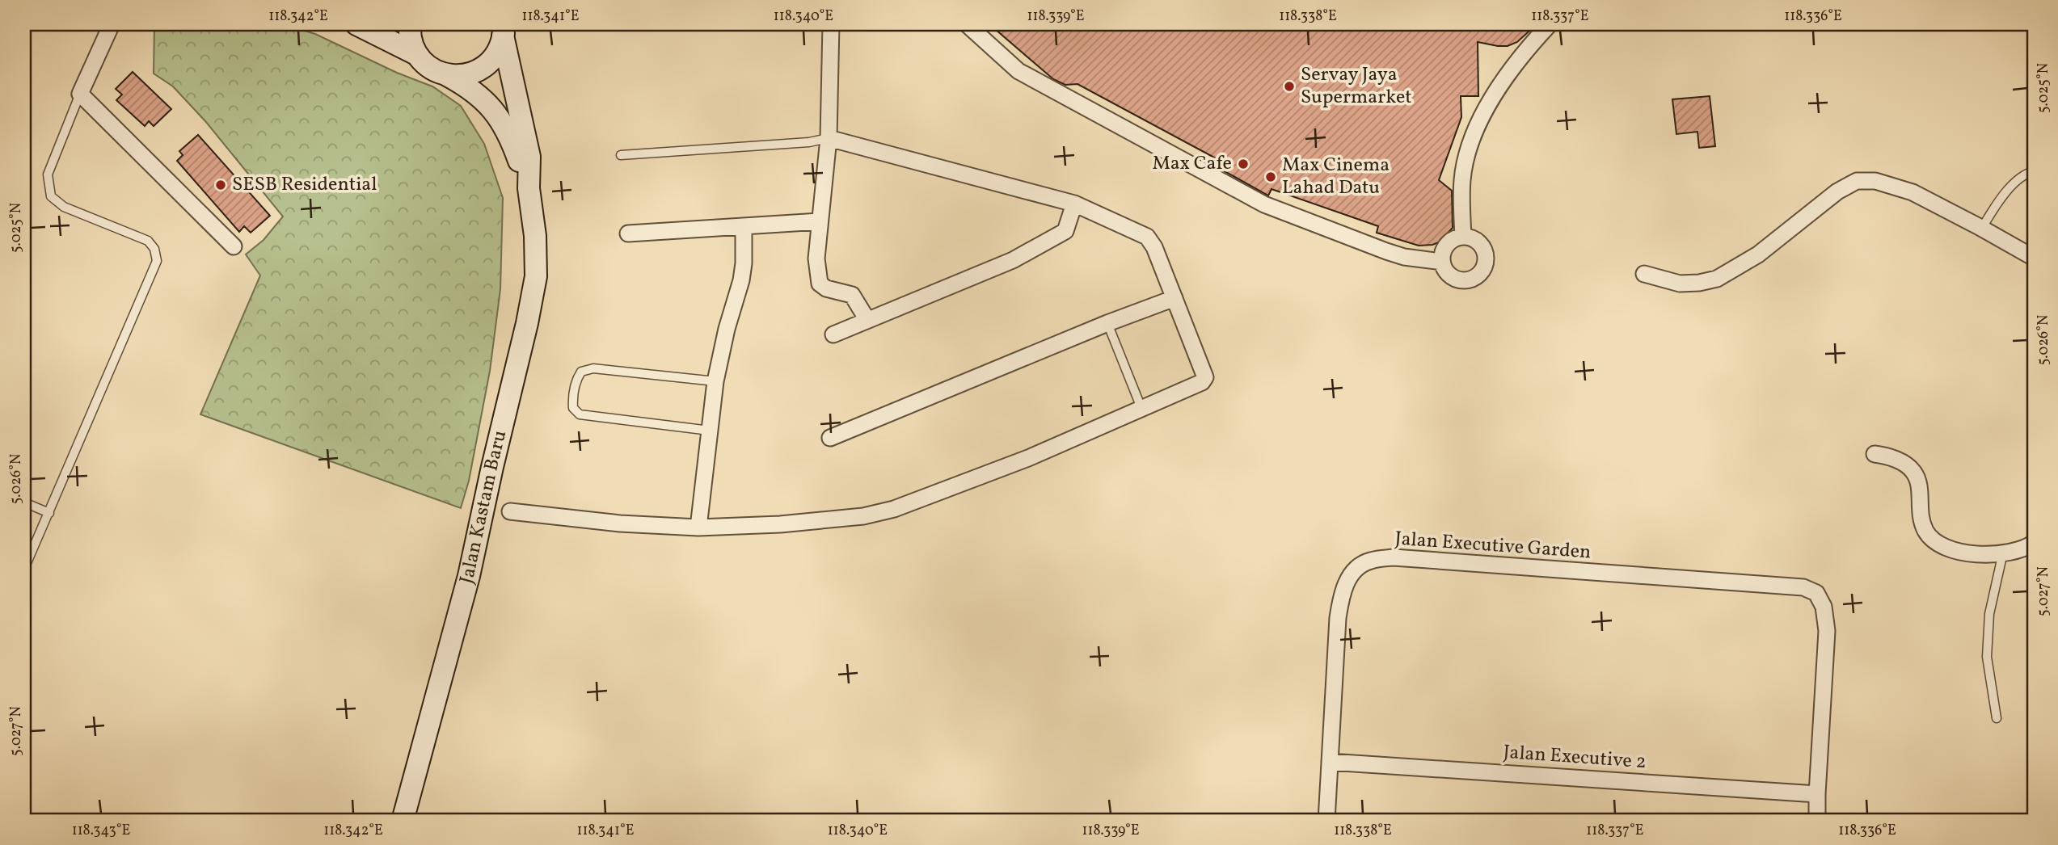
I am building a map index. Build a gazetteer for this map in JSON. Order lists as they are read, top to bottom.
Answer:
{
  "streets": {
    "street": ["Jalan Kastam Baru", "Jalan Executive Garden", "Jalan Executive 2"]
  },
  "crossings": [
    ["Jalan Executive Garden", "Jalan Executive 2"]
  ],
  "places": [
    "Servay Jaya Supermarket",
    "Max Cafe",
    "Max Cinema Lahad Datu",
    "SESB Residential"
  ],
  "coordinates": [
    "118.342°E",
    "118.341°E",
    "118.340°E",
    "118.339°E",
    "118.338°E",
    "118.337°E",
    "118.336°E",
    "5.025°N",
    "5.026°N",
    "5.027°N",
    "118.343°E"
  ]
}
